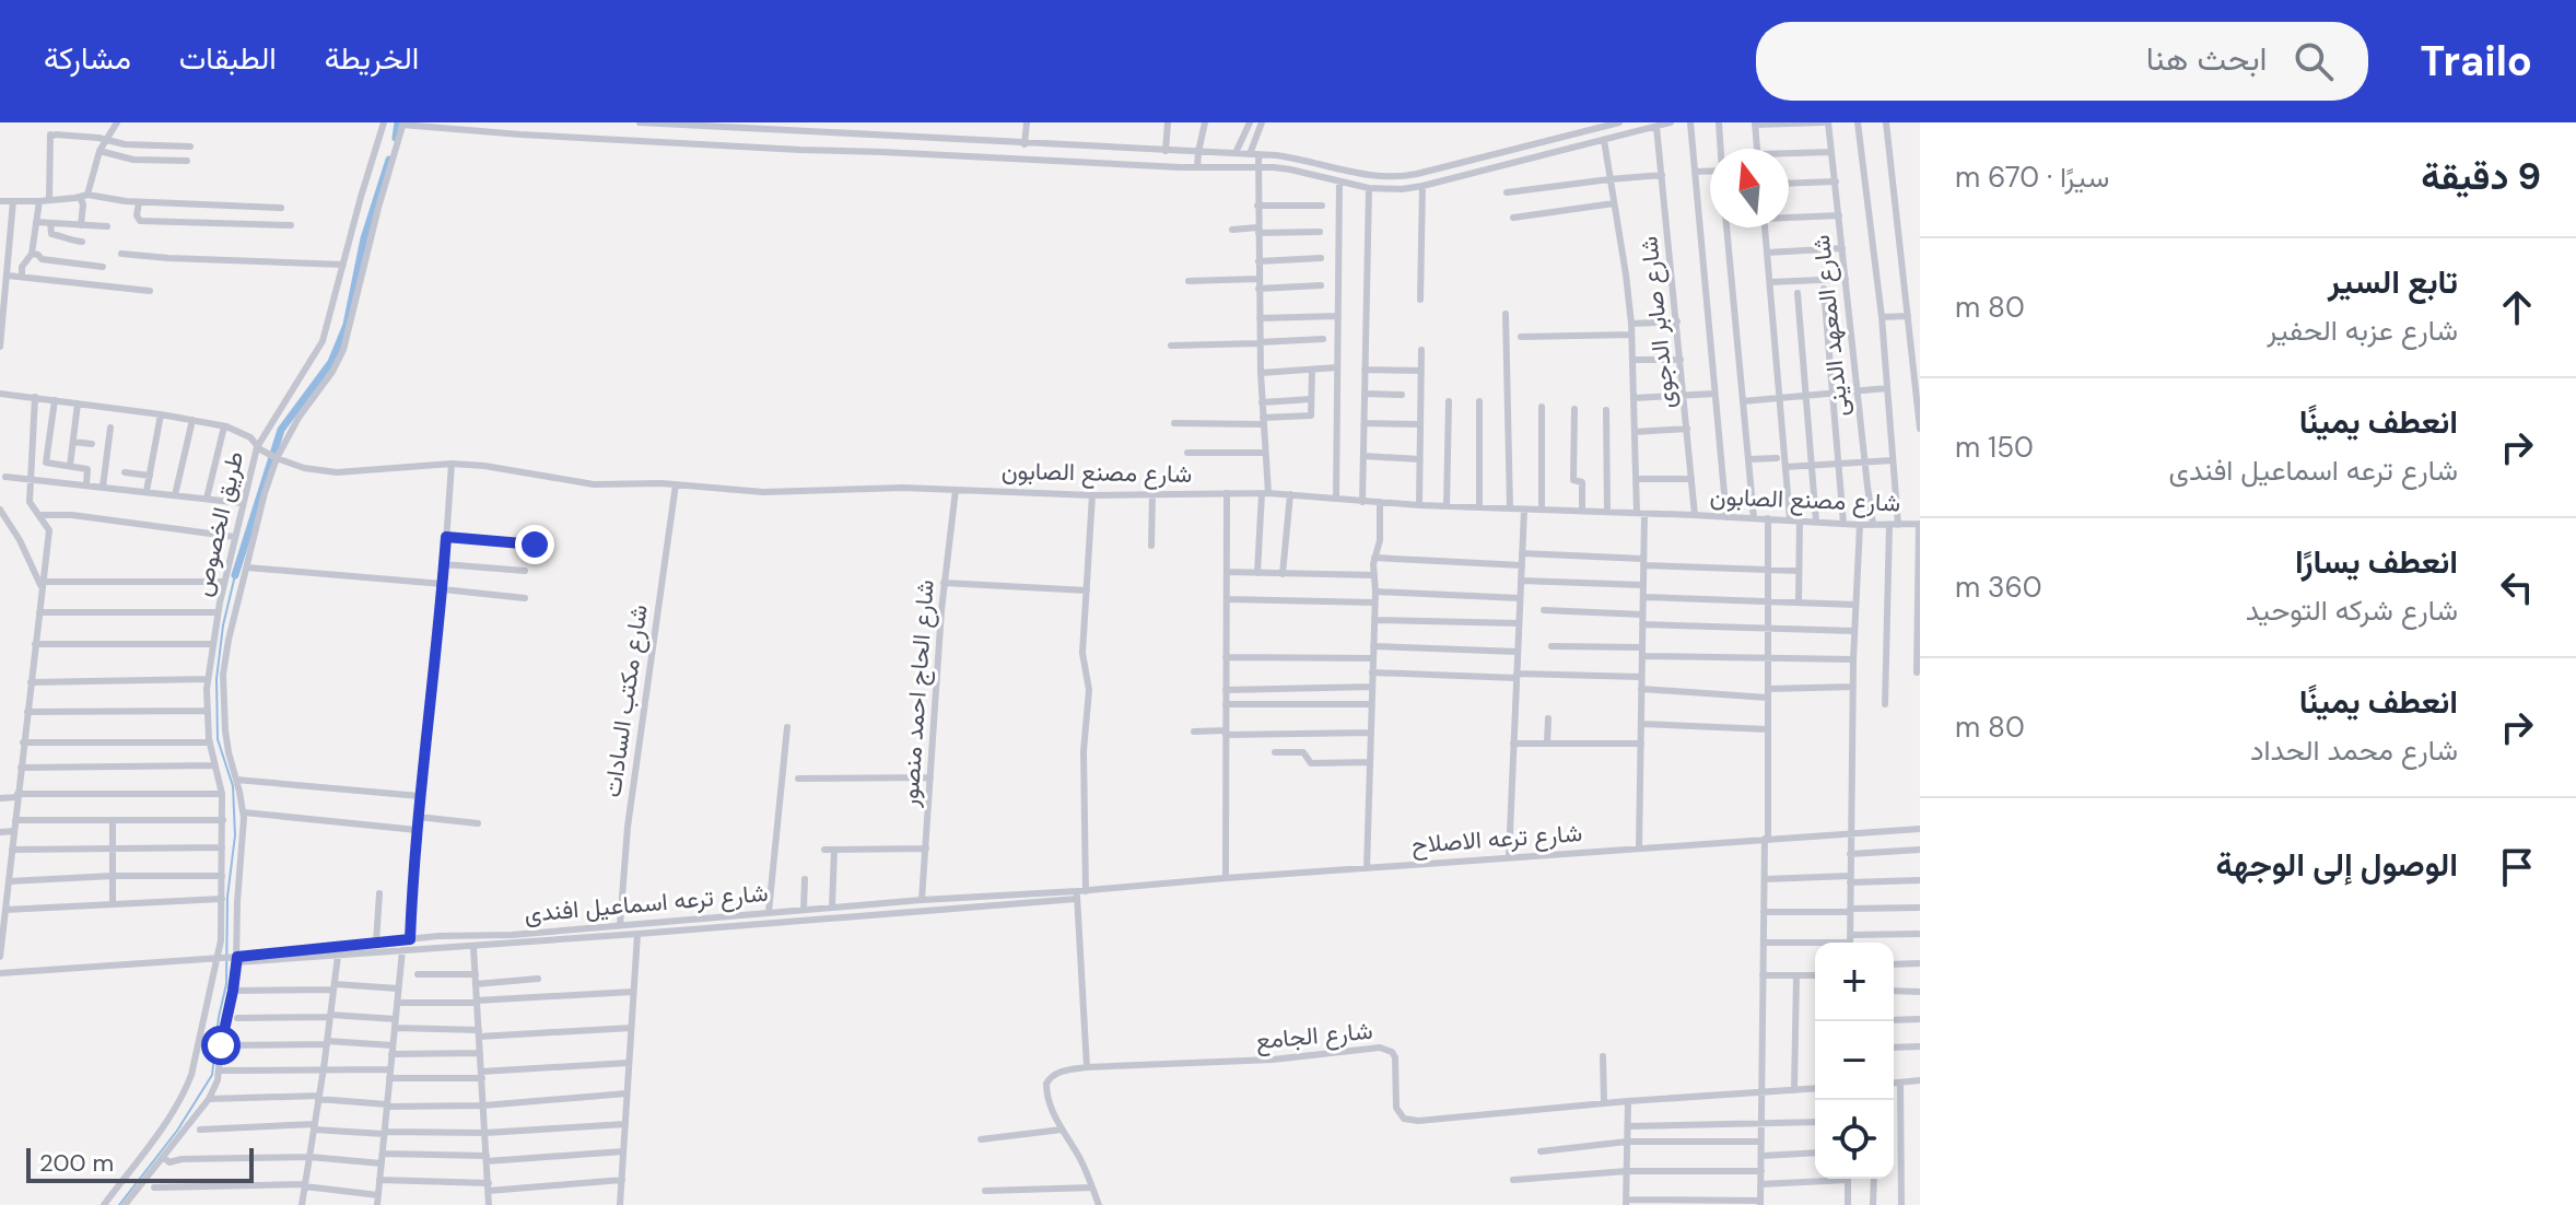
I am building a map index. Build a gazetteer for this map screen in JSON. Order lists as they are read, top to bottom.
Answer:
{
  "streets": {
    "street": [
      "شارع صابر الدجوى",
      "شارع المعهد الدينى",
      "شارع مصنع الصابون",
      "طريق الخصوص",
      "شارع الحاج احمد منصور",
      "شارع مكتب السادات",
      "شارع ترعه الاصلاح",
      "شارع ترعه اسماعيل افندى",
      "شارع الجامع"
    ]
  },
  "crossings": [
    ["شارع صابر الدجوى", "شارع مصنع الصابون"],
    ["شارع المعهد الدينى", "شارع مصنع الصابون"],
    ["شارع مصنع الصابون", "طريق الخصوص"],
    ["شارع مصنع الصابون", "شارع الحاج احمد منصور"],
    ["شارع مصنع الصابون", "شارع مكتب السادات"],
    ["طريق الخصوص", "شارع ترعه اسماعيل افندى"],
    ["شارع الحاج احمد منصور", "شارع ترعه اسماعيل افندى"],
    ["شارع مكتب السادات", "شارع ترعه اسماعيل افندى"],
    ["شارع ترعه الاصلاح", "شارع ترعه اسماعيل افندى"]
  ],
  "scale_bar": "200 m",
  "north": "top",
  "page": {
    "header": "Trailo",
    "search": "ابحث هنا",
    "nav": ["الخريطة", "الطبقات", "مشاركة"],
    "heading": ["9 دقيقة", "سيرًا · 670 m"],
    "list": [
      ["تابع السير", "شارع عزبه الحفير", "80 m"],
      ["انعطف يمينًا", "شارع ترعه اسماعيل افندى", "150 m"],
      ["انعطف يسارًا", "شارع شركه التوحيد", "360 m"],
      ["انعطف يمينًا", "شارع محمد الحداد", "80 m"],
      "الوصول إلى الوجهة"
    ],
    "map_buttons": ["+", "−"],
    "scale": "200 m"
  }
}
